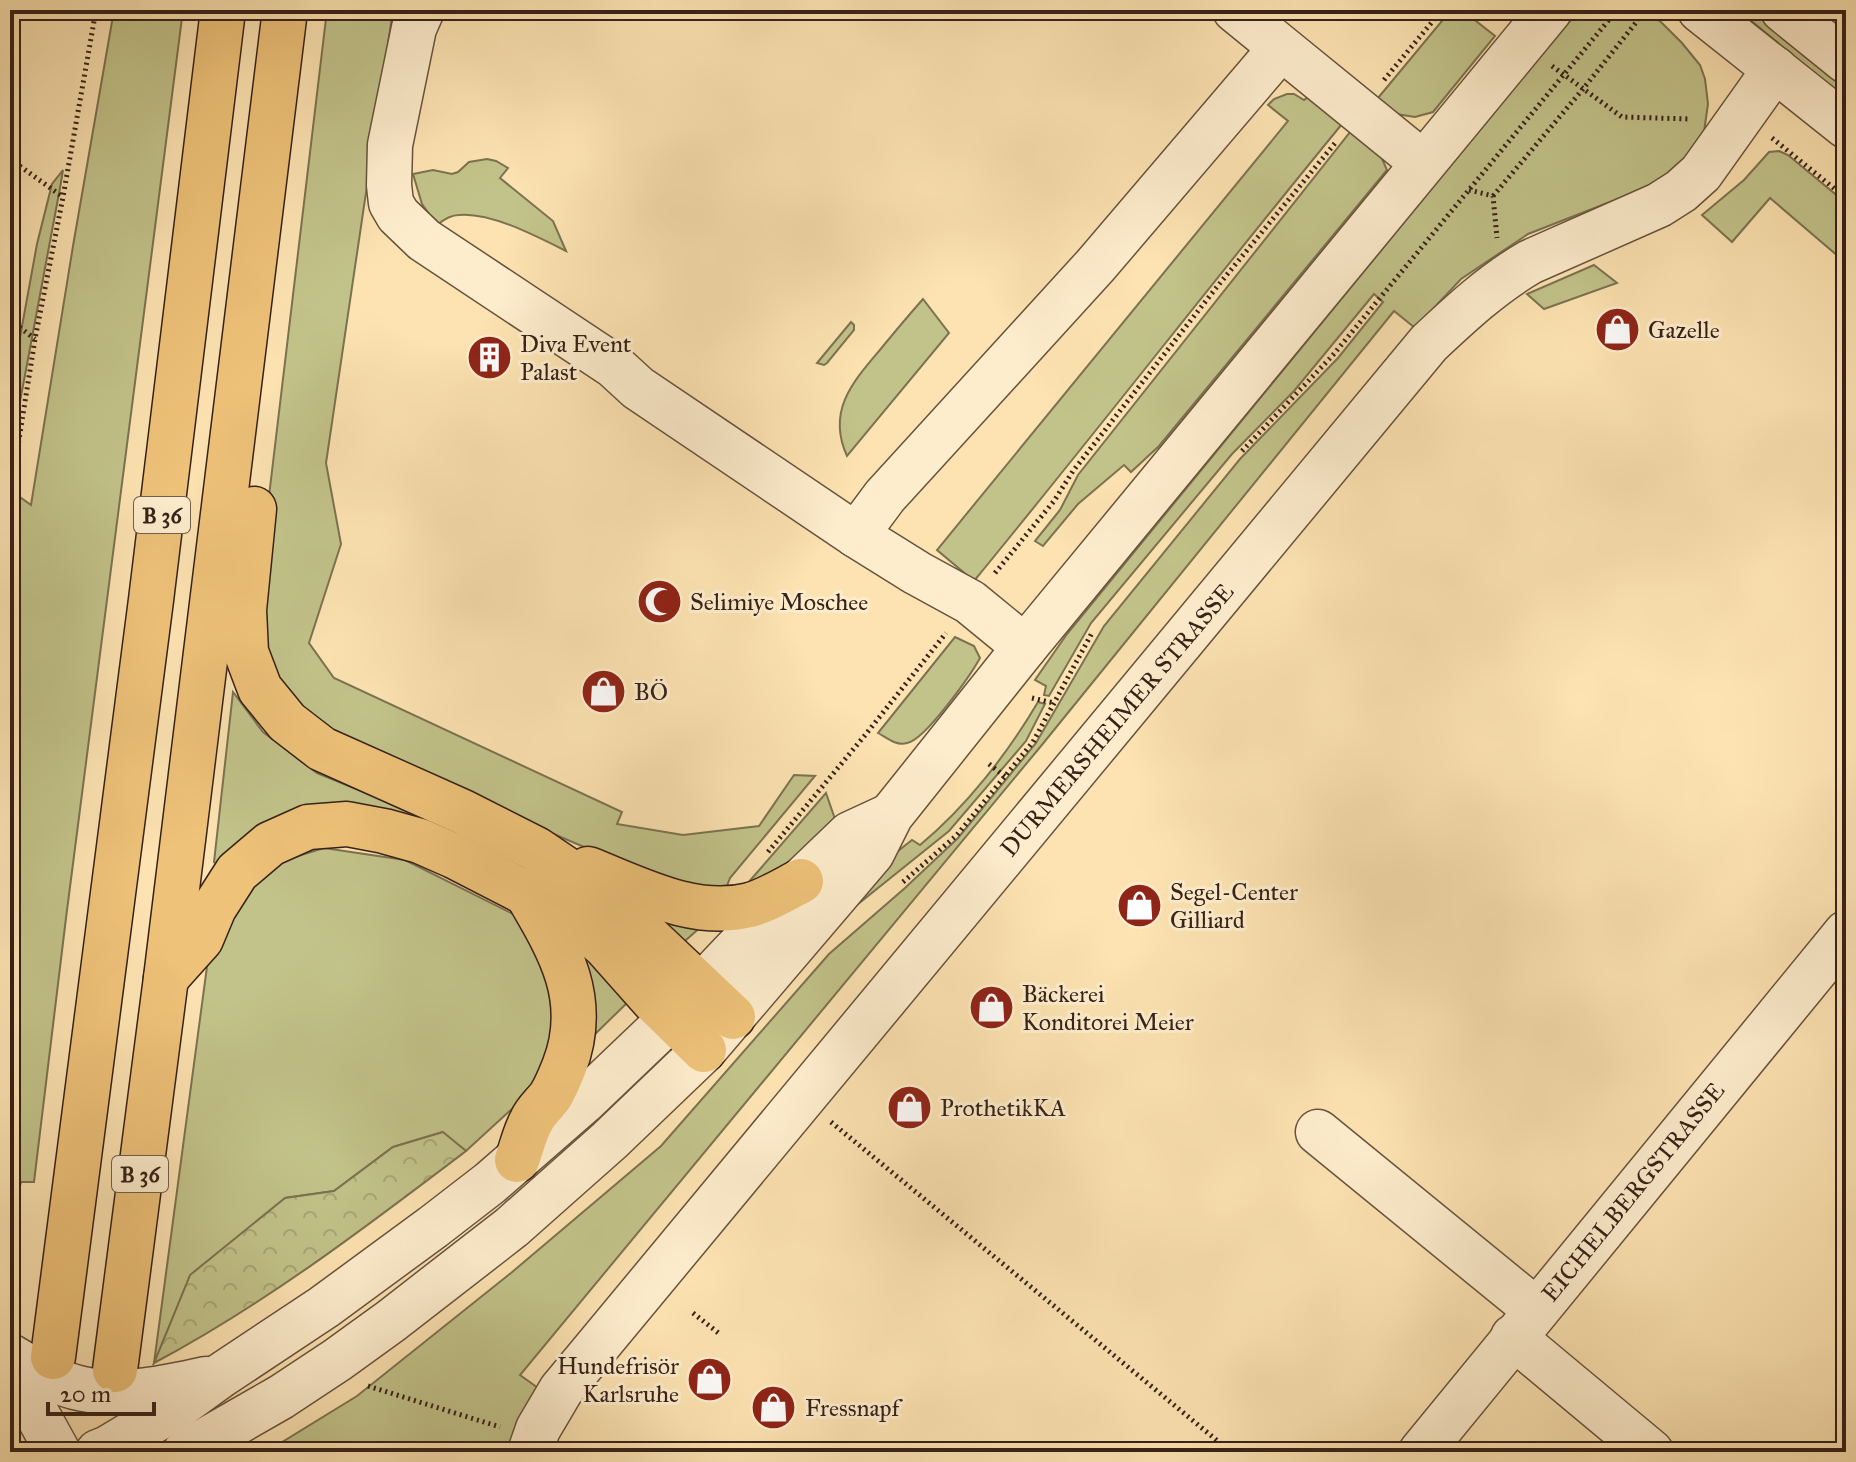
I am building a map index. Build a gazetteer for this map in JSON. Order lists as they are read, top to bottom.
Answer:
{
  "streets": {
    "highway": ["B 36"],
    "street": ["DURMERSHEIMER STRASSE", "EICHELBERGSTRASSE"]
  },
  "places": {
    "shop": [
      "Gazelle",
      "BÖ",
      "Segel-Center Gilliard",
      "Bäckerei Konditorei Meier",
      "ProthetikKA",
      "Hundefrisör Karlsruhe",
      "Fressnapf"
    ],
    "building": ["Diva Event Palast"],
    "mosque": ["Selimiye Moschee"]
  },
  "scale_bar": "20 m"
}
